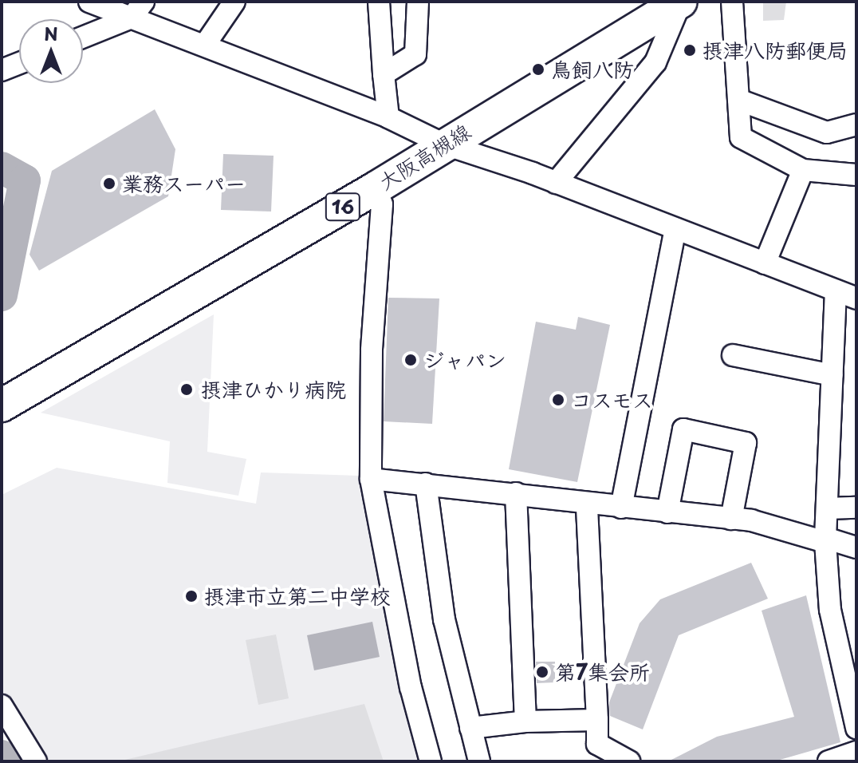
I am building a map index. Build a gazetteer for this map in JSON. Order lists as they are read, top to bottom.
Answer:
{
  "streets": {
    "main road": ["大阪高槻線", "16"]
  },
  "places": [
    "摂津八防郵便局",
    "鳥飼八防",
    "業務スーパー",
    "ジャパン",
    "摂津ひかり病院",
    "コスモス",
    "摂津市立第二中学校",
    "第7集会所"
  ],
  "north": "top"
}
